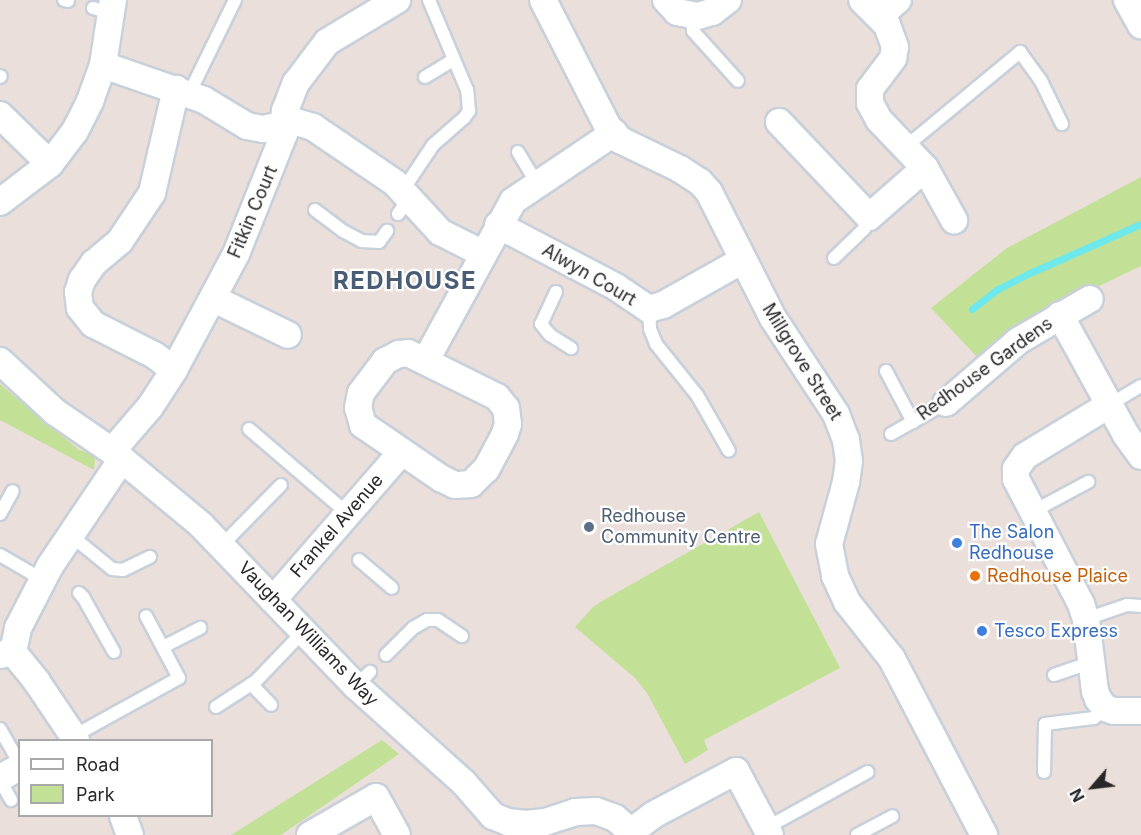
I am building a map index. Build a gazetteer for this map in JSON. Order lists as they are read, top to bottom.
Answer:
{
  "streets": {
    "street": [
      "Fitkin Court",
      "Alwyn Court",
      "Millgrove Street",
      "Redhouse Gardens",
      "Frankel Avenue",
      "Vaughan Williams Way"
    ]
  },
  "crossings": [
    ["Fitkin Court", "Vaughan Williams Way"],
    ["Alwyn Court", "Millgrove Street"],
    ["Frankel Avenue", "Vaughan Williams Way"]
  ],
  "districts": ["REDHOUSE"],
  "places": [
    "Redhouse Community Centre",
    "The Salon Redhouse",
    "Redhouse Plaice",
    "Tesco Express"
  ],
  "legend": ["Road", "Park"],
  "north": "bottom left"
}
